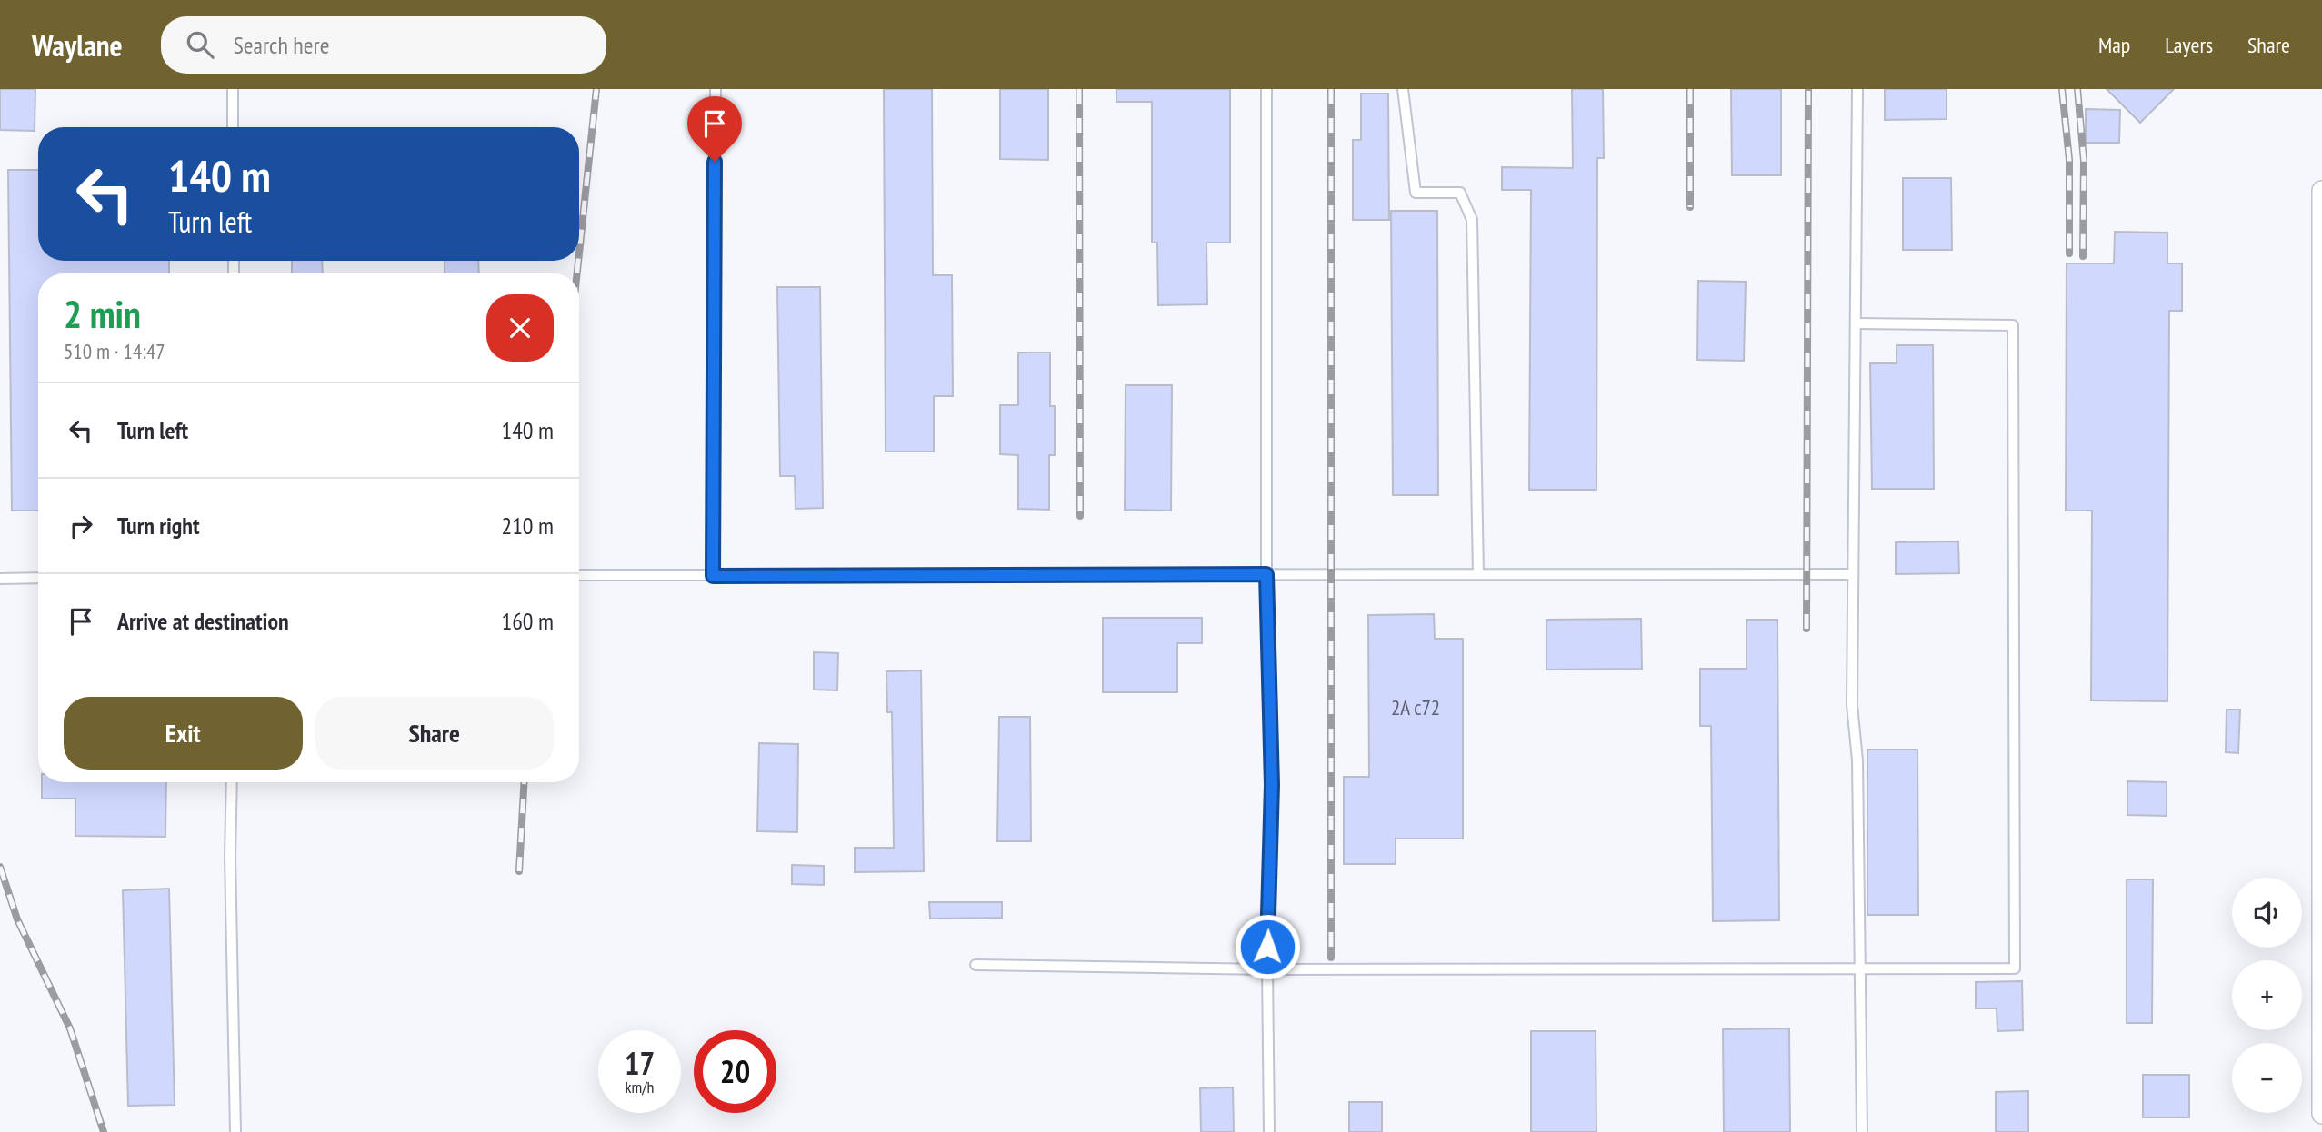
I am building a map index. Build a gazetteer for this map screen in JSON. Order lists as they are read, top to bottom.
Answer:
{
  "house_numbers": ["2А с72"],
  "page": {
    "header": "Waylane",
    "search": "Search here",
    "nav": ["Map", "Layers", "Share"],
    "turn": ["140 m", "Turn left"],
    "heading": ["2 min", "510 m · 14:47"],
    "list": [
      {
        "name": "Turn left",
        "value": "140 m"
      },
      {
        "name": "Turn right",
        "value": "210 m"
      },
      {
        "name": "Arrive at destination",
        "value": "160 m"
      }
    ],
    "buttons": ["Exit", "Share"],
    "map_buttons": ["+", "−"],
    "speed": "17 km/h",
    "limit": "20"
  }
}
